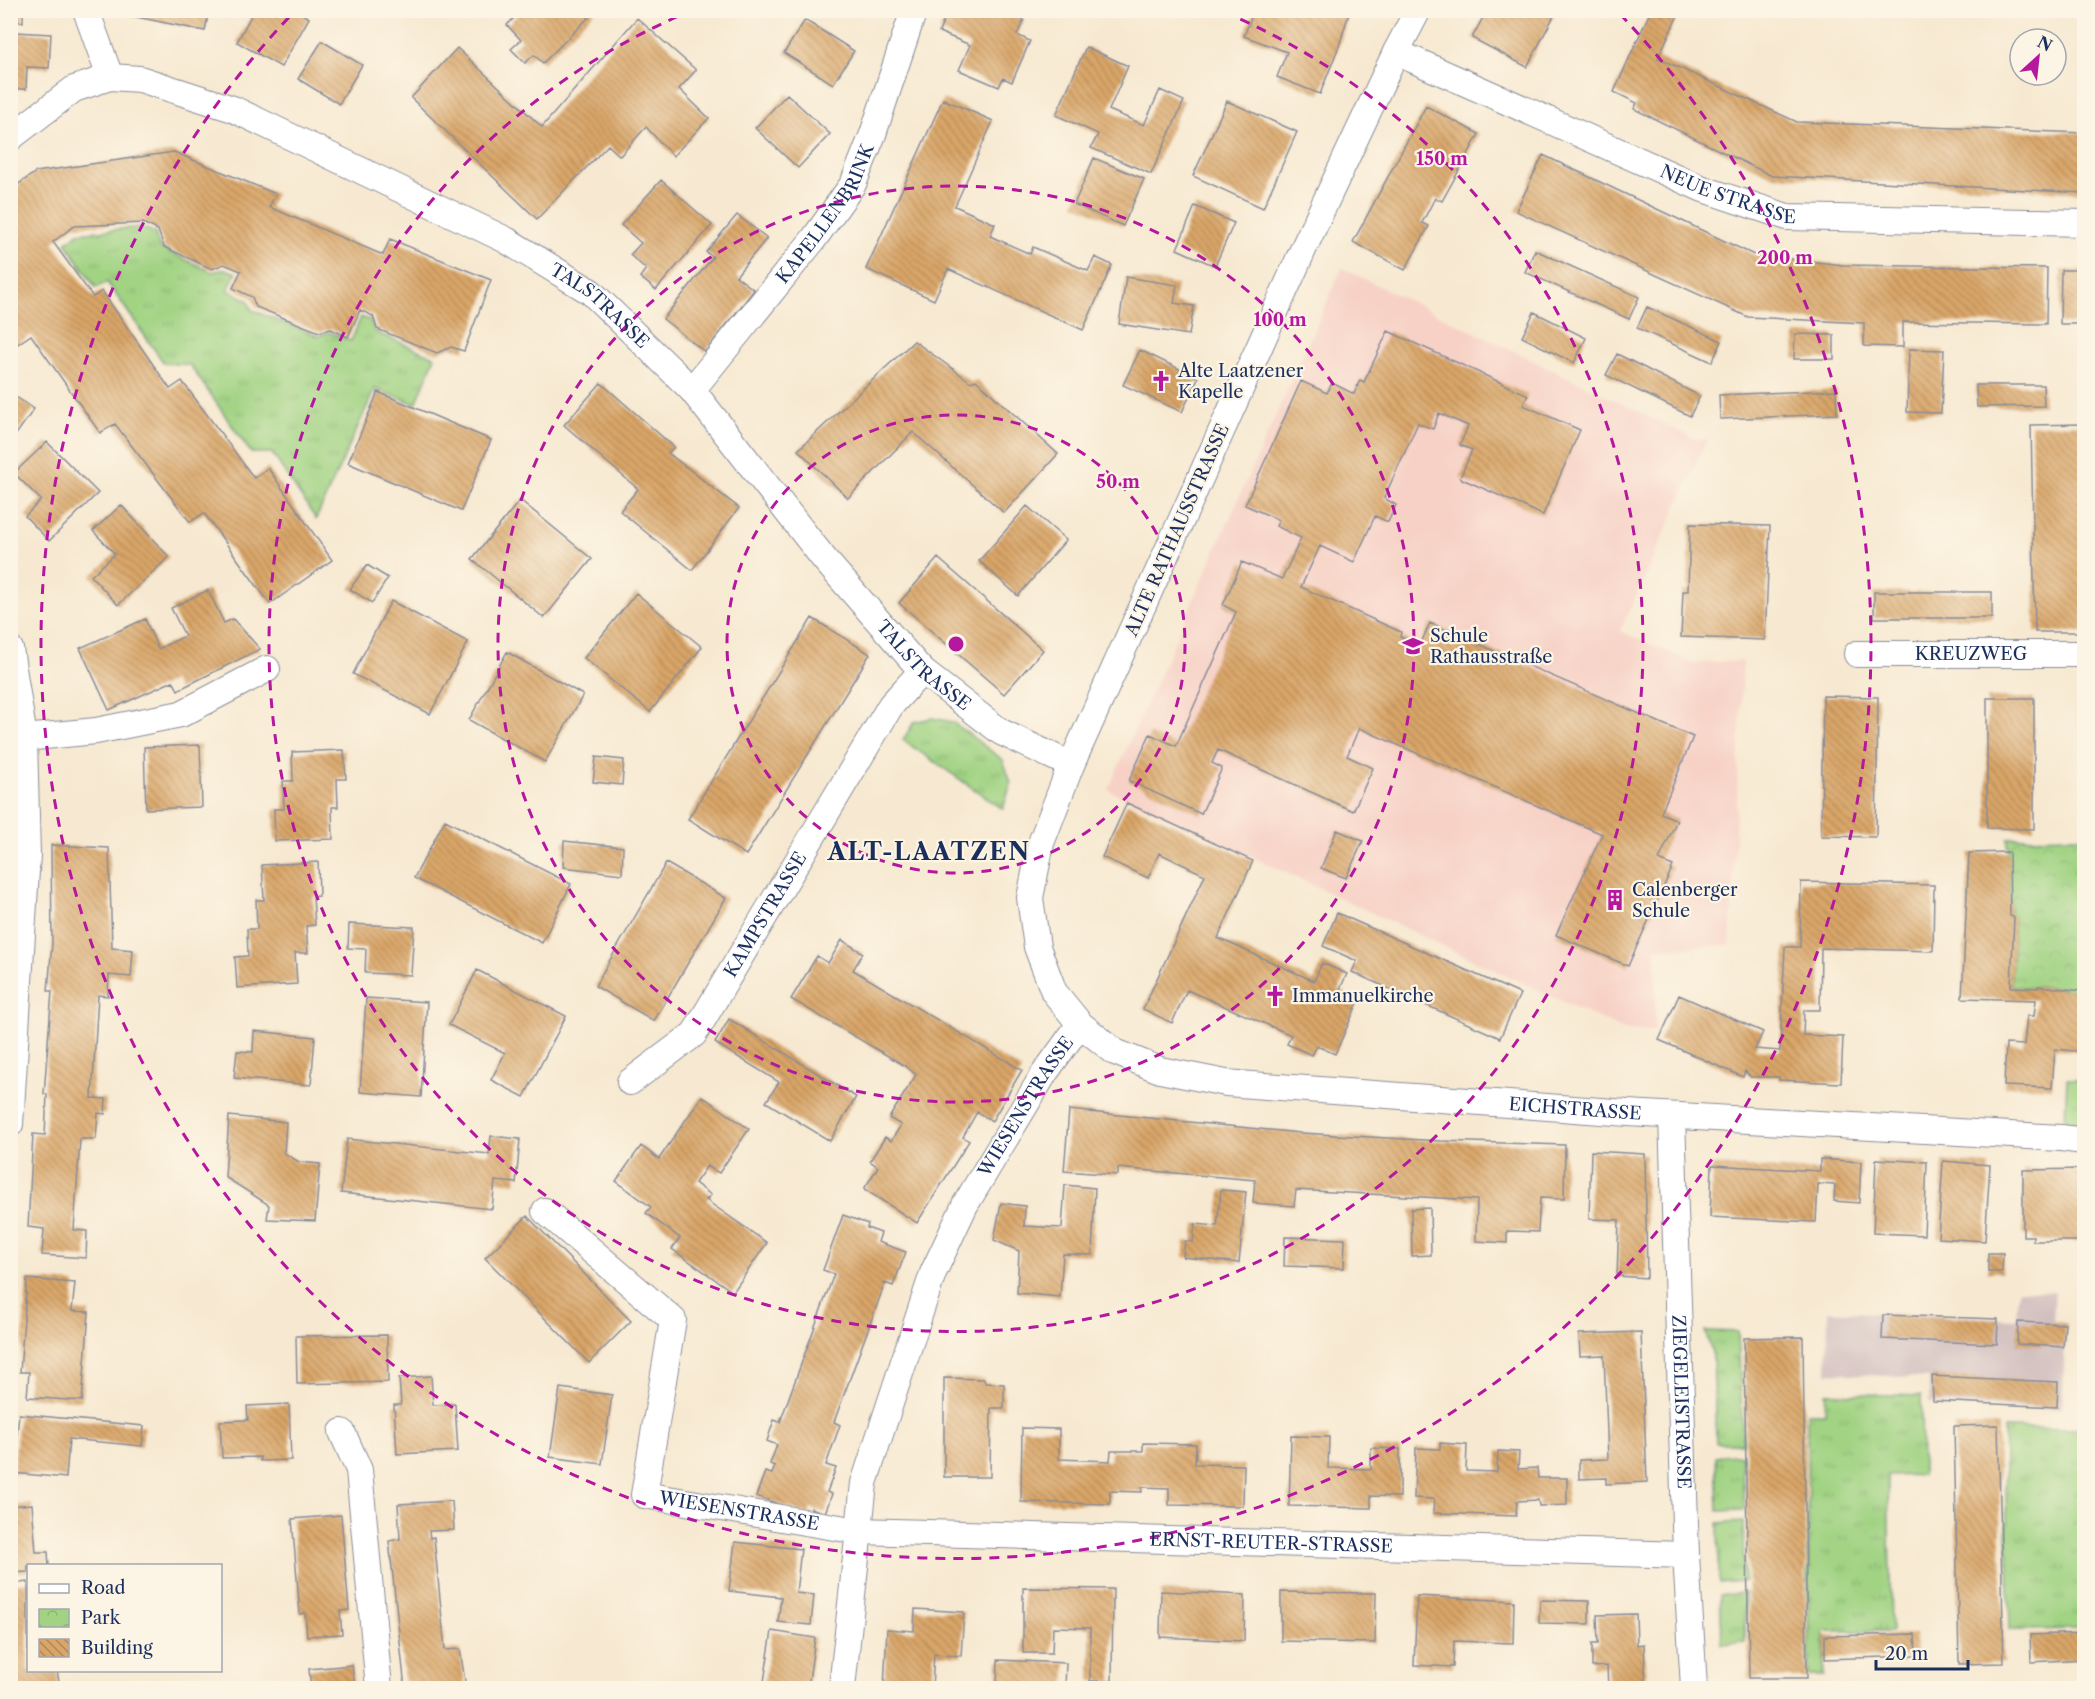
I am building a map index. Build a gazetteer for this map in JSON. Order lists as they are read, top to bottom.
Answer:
{
  "streets": {
    "street": [
      "NEUE STRASSE",
      "KAPELLENBRINK",
      "TALSTRASSE",
      "ALTE RATHAUSSTRASSE",
      "KREUZWEG",
      "KAMPSTRASSE",
      "WIESENSTRASSE",
      "EICHSTRASSE",
      "ZIEGELEISTRASSE",
      "ERNST-REUTER-STRASSE"
    ]
  },
  "crossings": [
    ["NEUE STRASSE", "ALTE RATHAUSSTRASSE"],
    ["KAPELLENBRINK", "TALSTRASSE"],
    ["TALSTRASSE", "ALTE RATHAUSSTRASSE"],
    ["TALSTRASSE", "KAMPSTRASSE"],
    ["ALTE RATHAUSSTRASSE", "WIESENSTRASSE"],
    ["ALTE RATHAUSSTRASSE", "EICHSTRASSE"],
    ["WIESENSTRASSE", "EICHSTRASSE"],
    ["WIESENSTRASSE", "ERNST-REUTER-STRASSE"],
    ["EICHSTRASSE", "ZIEGELEISTRASSE"],
    ["ZIEGELEISTRASSE", "ERNST-REUTER-STRASSE"]
  ],
  "districts": ["ALT-LAATZEN"],
  "places": {
    "church": ["Alte Laatzener Kapelle", "Immanuelkirche"],
    "school or university": ["Schule Rathausstraße"],
    "building": ["Calenberger Schule"]
  },
  "legend": ["Road", "Park", "Building"],
  "scale_bar": "20 m",
  "north": "top right",
  "rings": [
    "150 m",
    "200 m",
    "100 m",
    "50 m"
  ]
}
